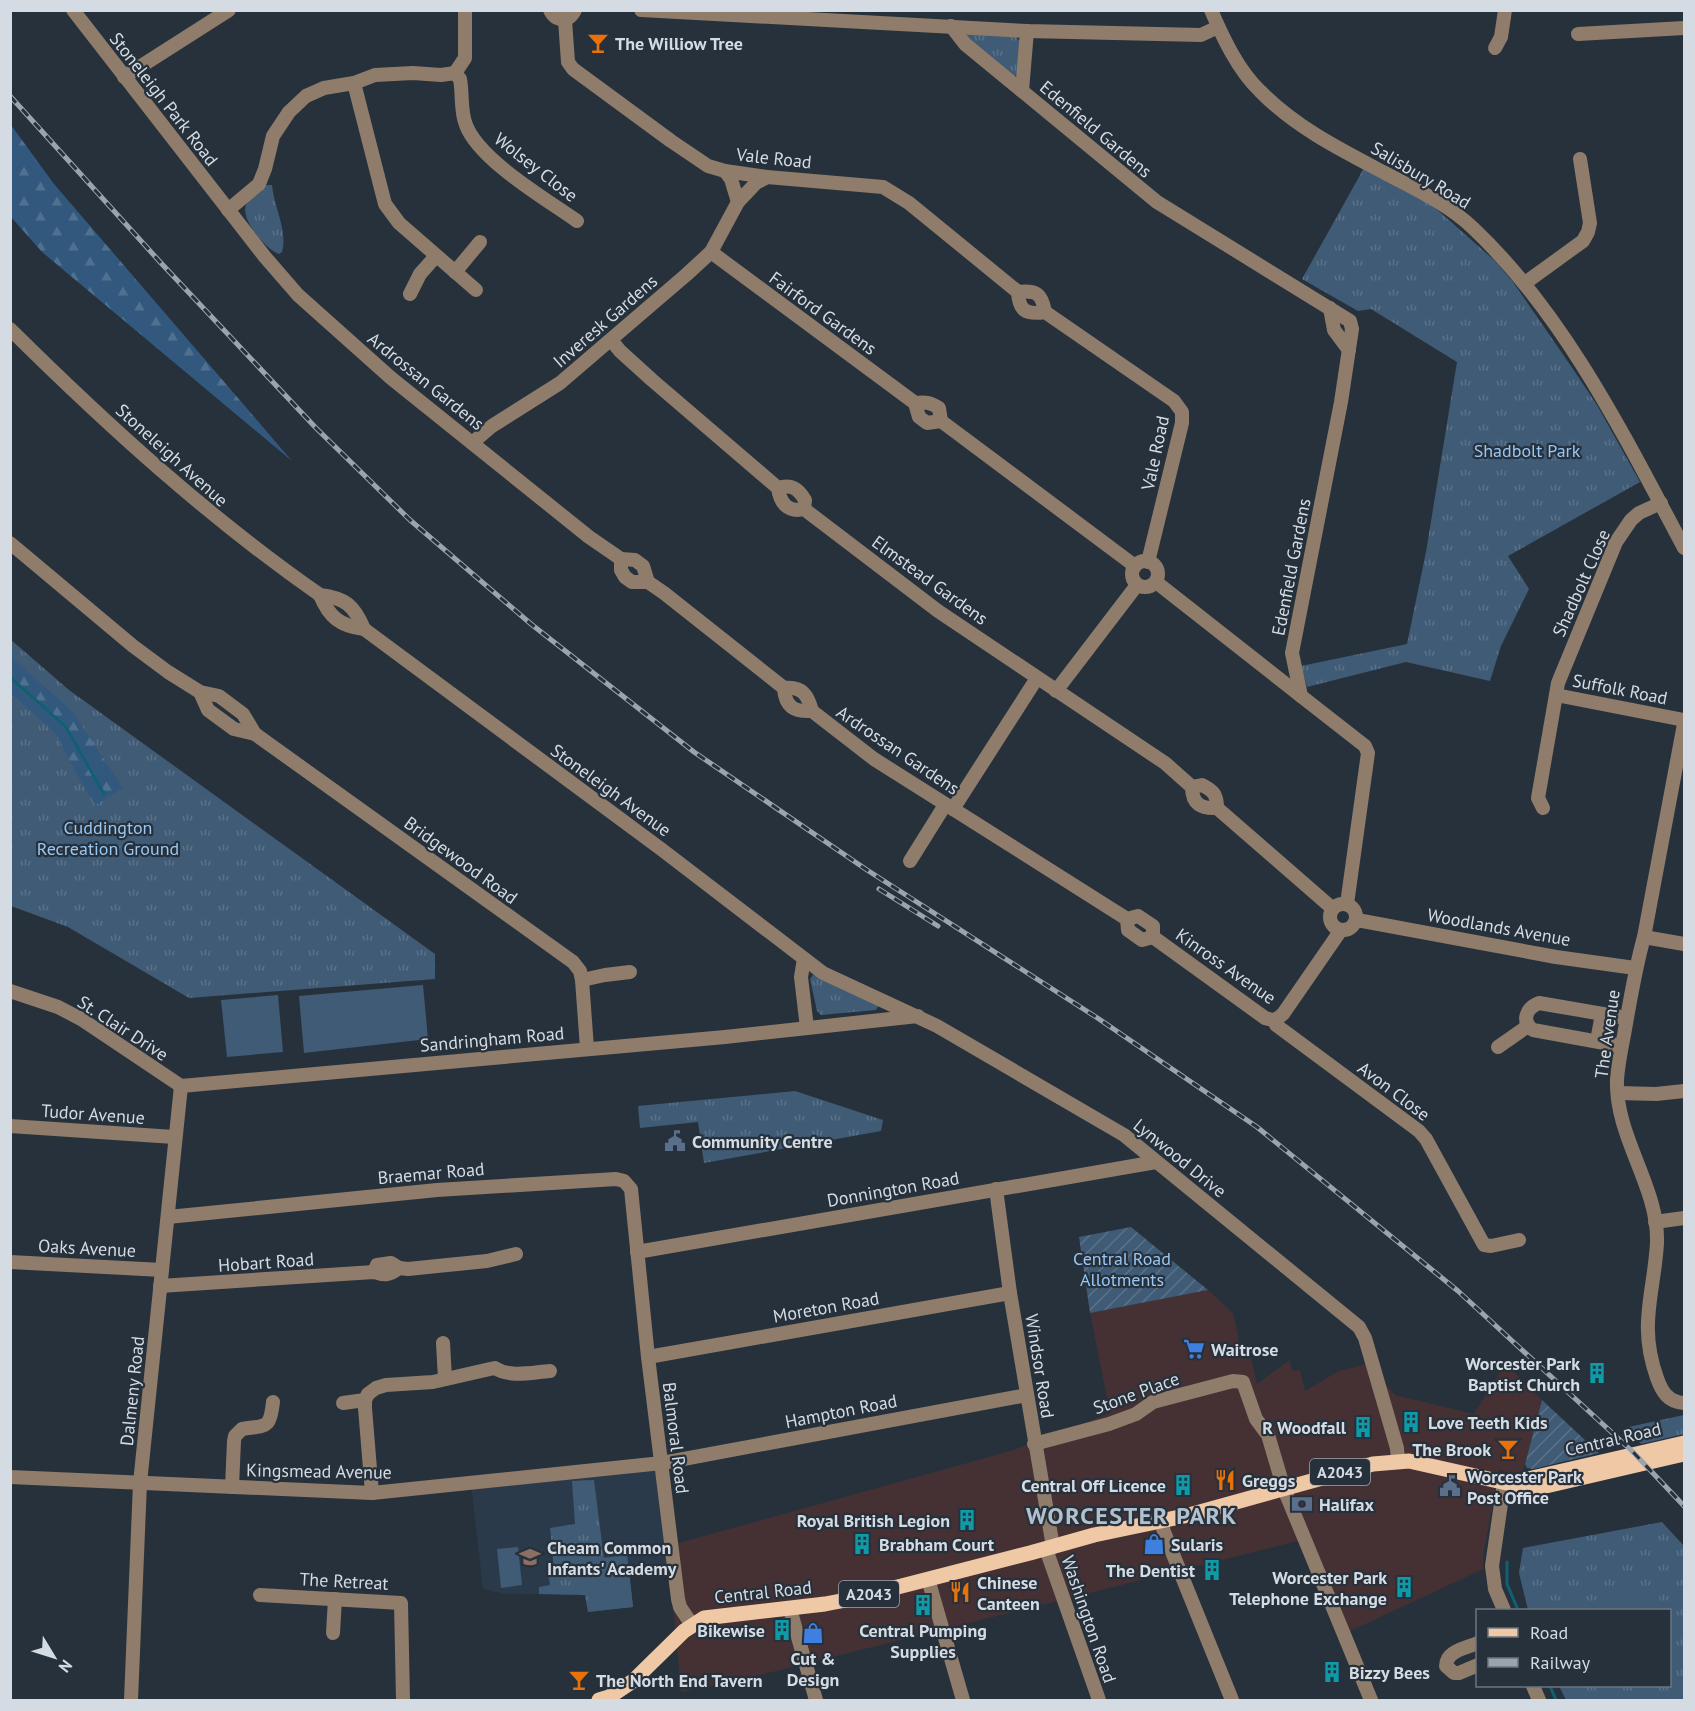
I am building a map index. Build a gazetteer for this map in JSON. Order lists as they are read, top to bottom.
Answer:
{
  "streets": {
    "main road": ["Central Road", "A2043"],
    "street": [
      "Stoneleigh Park Road",
      "Edenfield Gardens",
      "Vale Road",
      "Wolsey Close",
      "Salisbury Road",
      "Fairford Gardens",
      "Inveresk Gardens",
      "Ardrossan Gardens",
      "Stoneleigh Avenue",
      "Elmstead Gardens",
      "Shadbolt Close",
      "Suffolk Road",
      "Bridgewood Road",
      "Woodlands Avenue",
      "Kinross Avenue",
      "St. Clair Drive",
      "The Avenue",
      "Sandringham Road",
      "Avon Close",
      "Tudor Avenue",
      "Lynwood Drive",
      "Braemar Road",
      "Donnington Road",
      "Oaks Avenue",
      "Hobart Road",
      "Moreton Road",
      "Windsor Road",
      "Dalmeny Road",
      "Stone Place",
      "Hampton Road",
      "Balmoral Road",
      "Kingsmead Avenue",
      "The Retreat",
      "Washington Road"
    ]
  },
  "crossings": [
    ["Stoneleigh Park Road", "Ardrossan Gardens"],
    ["Vale Road", "Fairford Gardens"],
    ["Vale Road", "Inveresk Gardens"],
    ["Salisbury Road", "Shadbolt Close"],
    ["Fairford Gardens", "Inveresk Gardens"],
    ["Inveresk Gardens", "Ardrossan Gardens"],
    ["Inveresk Gardens", "Elmstead Gardens"],
    ["Ardrossan Gardens", "Kinross Avenue"],
    ["Stoneleigh Avenue", "Lynwood Drive"],
    ["Shadbolt Close", "Suffolk Road"],
    ["Woodlands Avenue", "Kinross Avenue"],
    ["Woodlands Avenue", "The Avenue"],
    ["Kinross Avenue", "Avon Close"],
    ["St. Clair Drive", "Sandringham Road"],
    ["St. Clair Drive", "Dalmeny Road"],
    ["Sandringham Road", "Lynwood Drive"],
    ["Sandringham Road", "Dalmeny Road"],
    ["Tudor Avenue", "Dalmeny Road"],
    ["Lynwood Drive", "Donnington Road"],
    ["Lynwood Drive", "Central Road"],
    ["Braemar Road", "Donnington Road"],
    ["Braemar Road", "Dalmeny Road"],
    ["Braemar Road", "Balmoral Road"],
    ["Donnington Road", "Windsor Road"],
    ["Donnington Road", "Balmoral Road"],
    ["Oaks Avenue", "Dalmeny Road"],
    ["Hobart Road", "Dalmeny Road"],
    ["Moreton Road", "Windsor Road"],
    ["Moreton Road", "Balmoral Road"],
    ["Windsor Road", "Stone Place"],
    ["Windsor Road", "Hampton Road"],
    ["Windsor Road", "Central Road"],
    ["Windsor Road", "Washington Road"],
    ["Dalmeny Road", "Kingsmead Avenue"],
    ["Stone Place", "Central Road"],
    ["Hampton Road", "Balmoral Road"],
    ["Hampton Road", "Kingsmead Avenue"],
    ["Balmoral Road", "Central Road"],
    ["Balmoral Road", "Kingsmead Avenue"],
    ["Central Road", "Washington Road"]
  ],
  "districts": ["WORCESTER PARK"],
  "parks": ["Shadbolt Park", "Cuddington Recreation Ground", "Central Road Allotments"],
  "places": {
    "bar": ["The Williow Tree", "The Brook", "The North End Tavern"],
    "public building": ["Community Centre", "Worcester Park Post Office"],
    "supermarket": ["Waitrose"],
    "building": [
      "Worcester Park Baptist Church",
      "Love Teeth Kids",
      "R Woodfall",
      "Central Off Licence",
      "Royal British Legion",
      "Brabham Court",
      "The Dentist",
      "Worcester Park Telephone Exchange",
      "Central Pumping Supplies",
      "Bikewise",
      "Bizzy Bees"
    ],
    "restaurant": ["Greggs", "Chinese Canteen"],
    "bank": ["Halifax"],
    "shop": ["Sularis", "Cut & Design"],
    "school or university": ["Cheam Common Infants' Academy"]
  },
  "legend": ["Road", "Railway"],
  "north": "bottom right"
}
